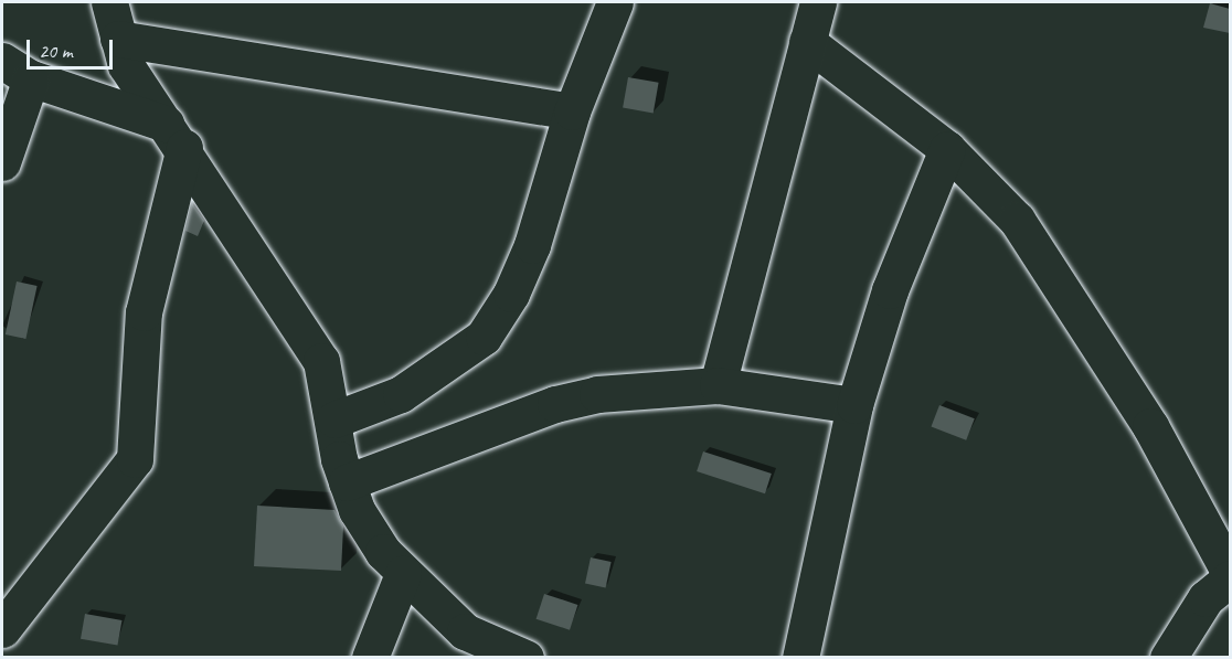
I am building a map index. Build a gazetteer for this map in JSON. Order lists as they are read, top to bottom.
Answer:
{
  "scale_bar": "20 m"
}
